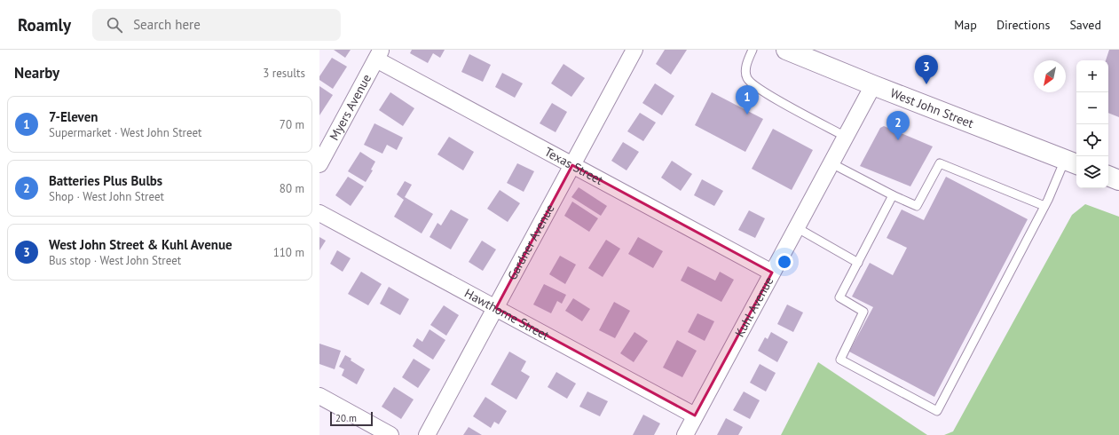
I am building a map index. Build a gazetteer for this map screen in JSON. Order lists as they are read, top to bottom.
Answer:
{
  "streets": {
    "main road": ["West John Street"],
    "street": [
      "Myers Avenue",
      "Texas Street",
      "Gardner Avenue",
      "Kuhl Avenue",
      "Hawthorne Street"
    ]
  },
  "crossings": [
    ["Myers Avenue", "Texas Street"],
    ["West John Street", "Kuhl Avenue"],
    ["Texas Street", "Gardner Avenue"],
    ["Texas Street", "Kuhl Avenue"],
    ["Gardner Avenue", "Hawthorne Street"],
    ["Kuhl Avenue", "Hawthorne Street"]
  ],
  "scale_bar": "20 m",
  "north": "bottom left",
  "page": {
    "header": "Roamly",
    "search": "Search here",
    "nav": ["Map", "Directions", "Saved"],
    "heading": ["Nearby", "3 results"],
    "pins": ["3", "1", "2"],
    "map_buttons": ["+", "−"],
    "list": [
      {
        "mark": "1",
        "name": "7-Eleven",
        "note": "Supermarket · West John Street",
        "value": "70 m"
      },
      {
        "mark": "2",
        "name": "Batteries Plus Bulbs",
        "note": "Shop · West John Street",
        "value": "80 m"
      },
      {
        "mark": "3",
        "name": "West John Street & Kuhl Avenue",
        "note": "Bus stop · West John Street",
        "value": "110 m"
      }
    ],
    "scale": "20 m"
  }
}
